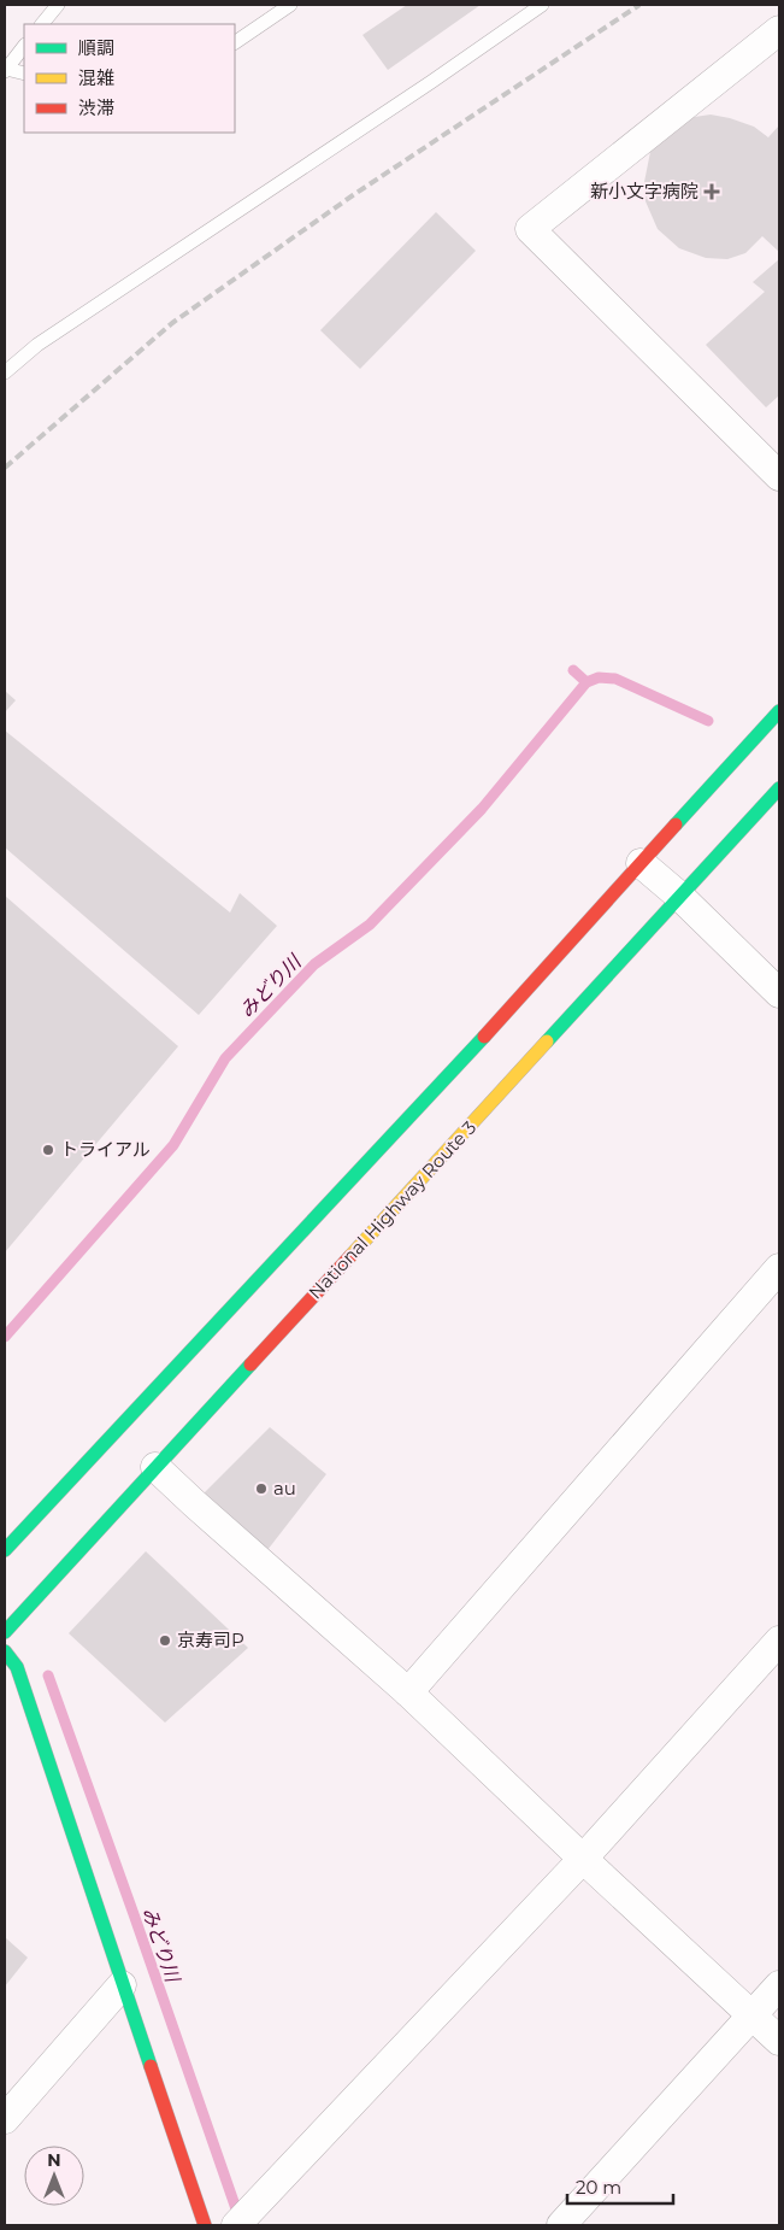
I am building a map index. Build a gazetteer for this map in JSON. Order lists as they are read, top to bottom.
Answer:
{
  "streets": {
    "main road": ["National Highway Route 3"]
  },
  "water": ["みどり川"],
  "places": {
    "health": ["新小文字病院"],
    "other": ["トライアル", "au", "京寿司P"]
  },
  "legend": ["順調", "混雑", "渋滞"],
  "scale_bar": "20 m",
  "north": "top"
}
